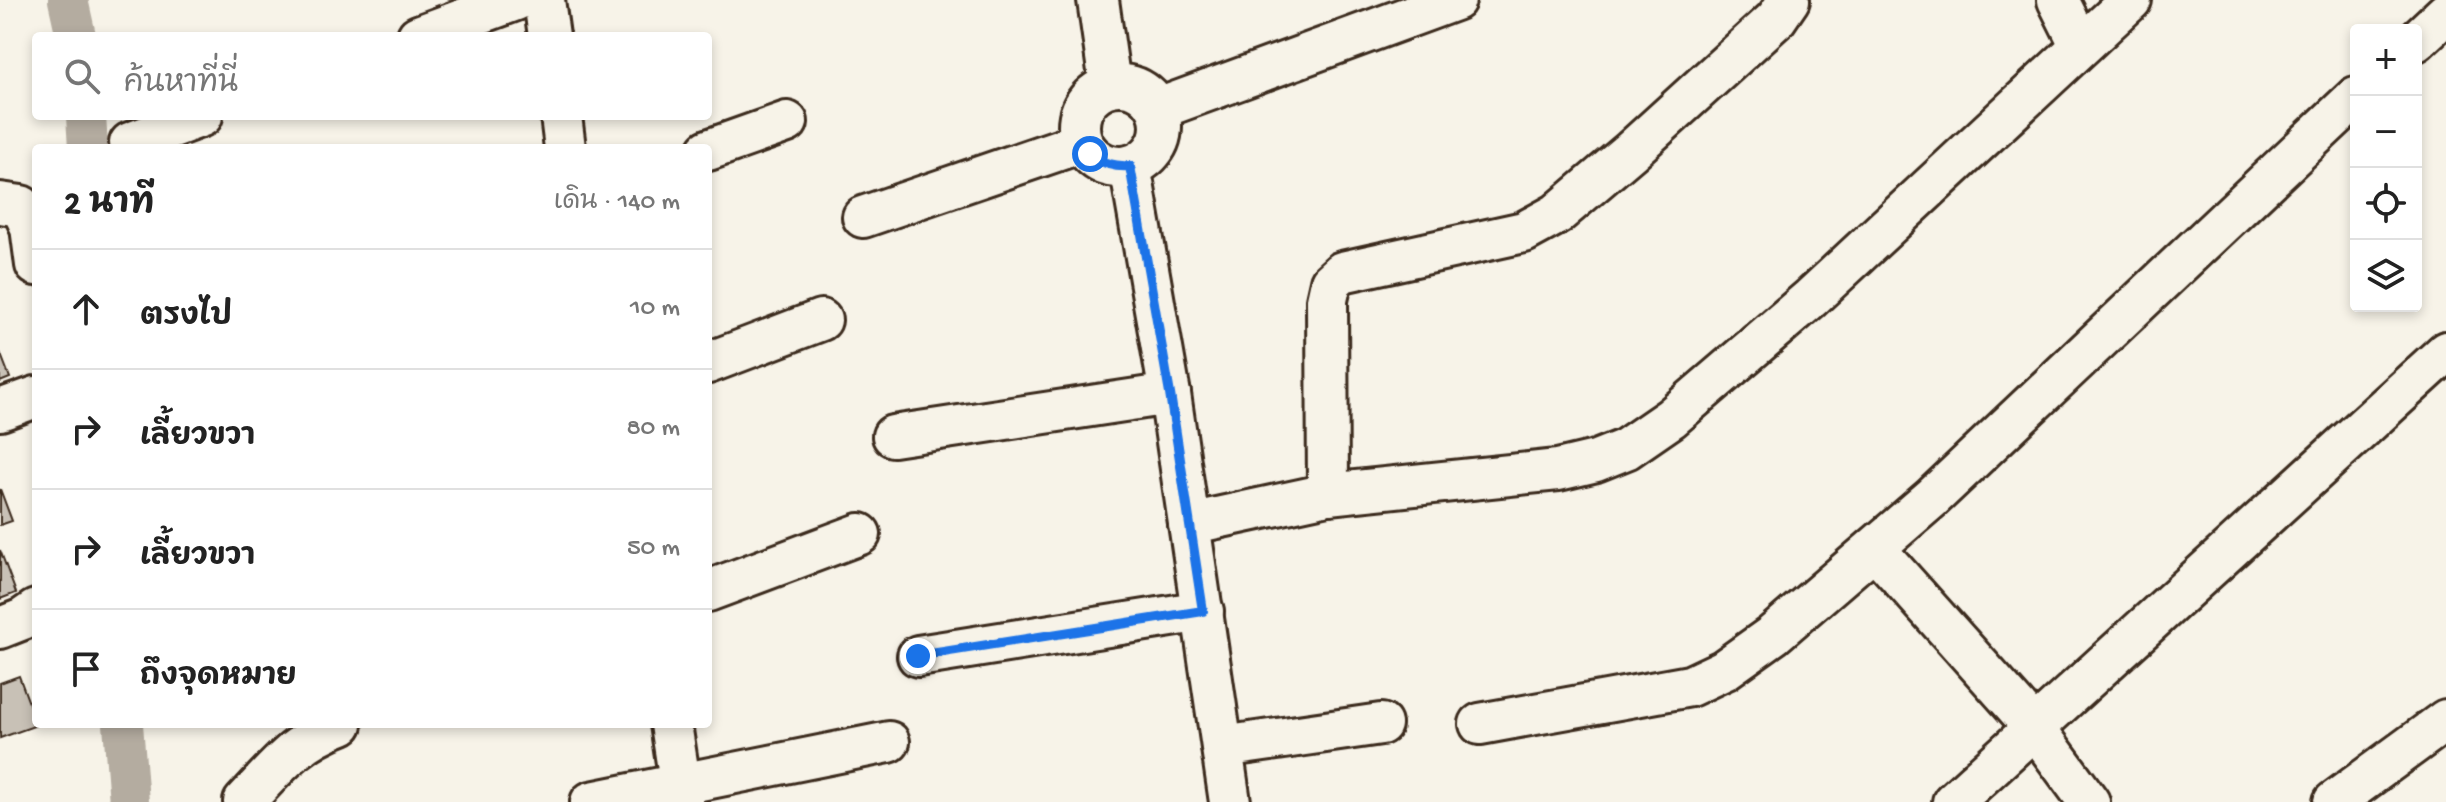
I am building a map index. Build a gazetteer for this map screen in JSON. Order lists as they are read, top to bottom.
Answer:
{
  "page": {
    "map_buttons": ["+", "−"],
    "search": "ค้นหาที่นี่",
    "heading": ["2 นาที", "เดิน · 140 m"],
    "list": [
      ["ตรงไป", "10 m"],
      ["เลี้ยวขวา", "80 m"],
      ["เลี้ยวขวา", "50 m"],
      "ถึงจุดหมาย"
    ]
  }
}
